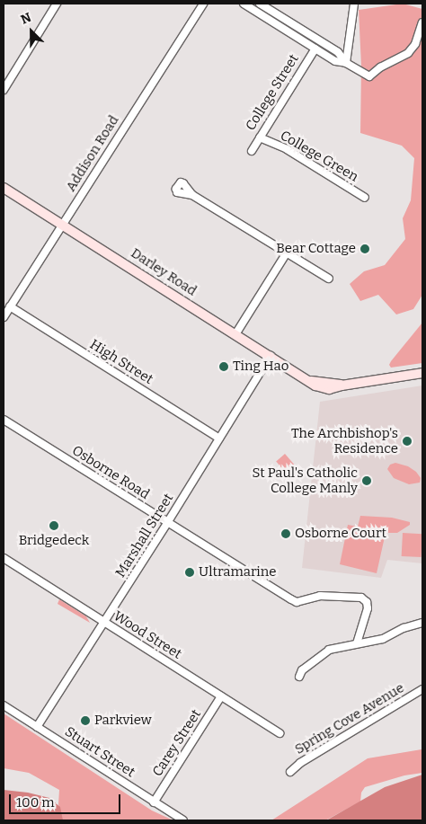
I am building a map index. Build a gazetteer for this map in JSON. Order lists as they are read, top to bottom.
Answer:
{
  "streets": {
    "street": [
      "College Street",
      "Addison Road",
      "College Green",
      "Darley Road",
      "High Street",
      "Osborne Road",
      "Marshall Street",
      "Wood Street",
      "Spring Cove Avenue",
      "Carey Street",
      "Stuart Street"
    ]
  },
  "crossings": [
    ["College Street", "College Green"],
    ["Addison Road", "Darley Road"],
    ["Addison Road", "High Street"],
    ["Darley Road", "Marshall Street"],
    ["High Street", "Marshall Street"],
    ["Osborne Road", "Marshall Street"],
    ["Marshall Street", "Wood Street"],
    ["Marshall Street", "Stuart Street"],
    ["Wood Street", "Carey Street"],
    ["Carey Street", "Stuart Street"]
  ],
  "places": [
    "Bear Cottage",
    "Ting Hao",
    "The Archbishop's Residence",
    "St Paul's Catholic College Manly",
    "Bridgedeck",
    "Osborne Court",
    "Ultramarine",
    "Parkview"
  ],
  "scale_bar": "100 m",
  "north": "top left"
}
